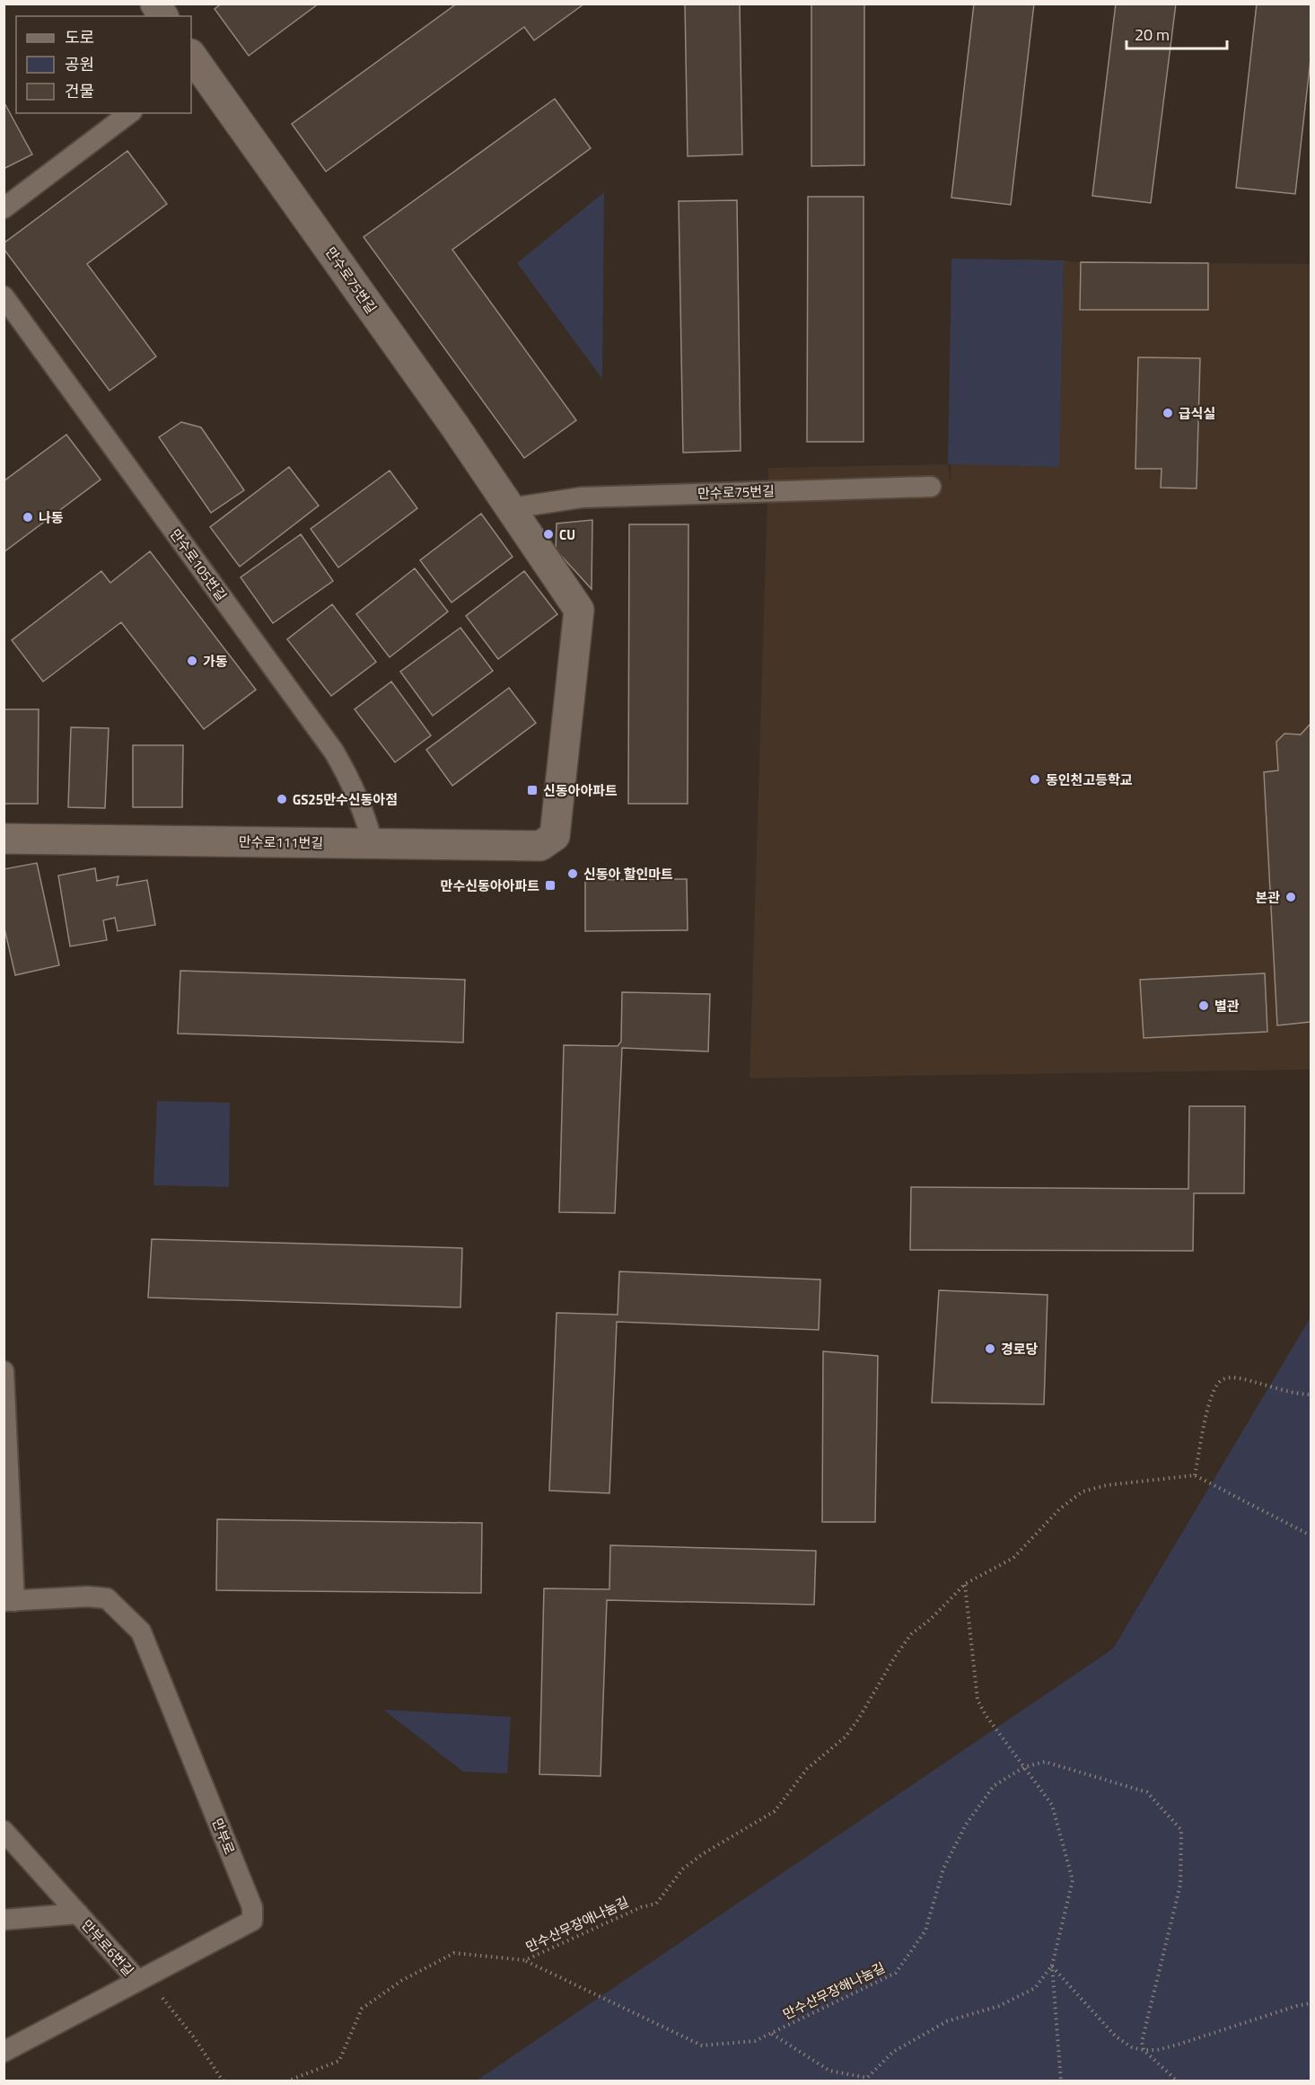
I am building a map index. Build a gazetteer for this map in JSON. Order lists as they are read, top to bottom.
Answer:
{
  "streets": {
    "street": ["만수로75번길", "만수로111번길"],
    "lane": ["만수로105번길", "만부로", "만부로6번길"],
    "path": ["만수산무장애나눔길", "만수산무장해나눔길"]
  },
  "crossings": [
    ["만수로75번길", "만수로111번길"],
    ["만수로105번길", "만수로111번길"],
    ["만부로", "만부로6번길"],
    ["만수산무장애나눔길", "만수산무장해나눔길"]
  ],
  "places": {
    "other": [
      "급식실",
      "나동",
      "CU",
      "가동",
      "동인천고등학교",
      "GS25만수신동아점",
      "신동아 할인마트",
      "본관",
      "별관",
      "경로당"
    ],
    "transit": ["신동아아파트", "만수신동아아파트"]
  },
  "legend": ["도로", "공원", "건물"],
  "scale_bar": "20 m"
}
